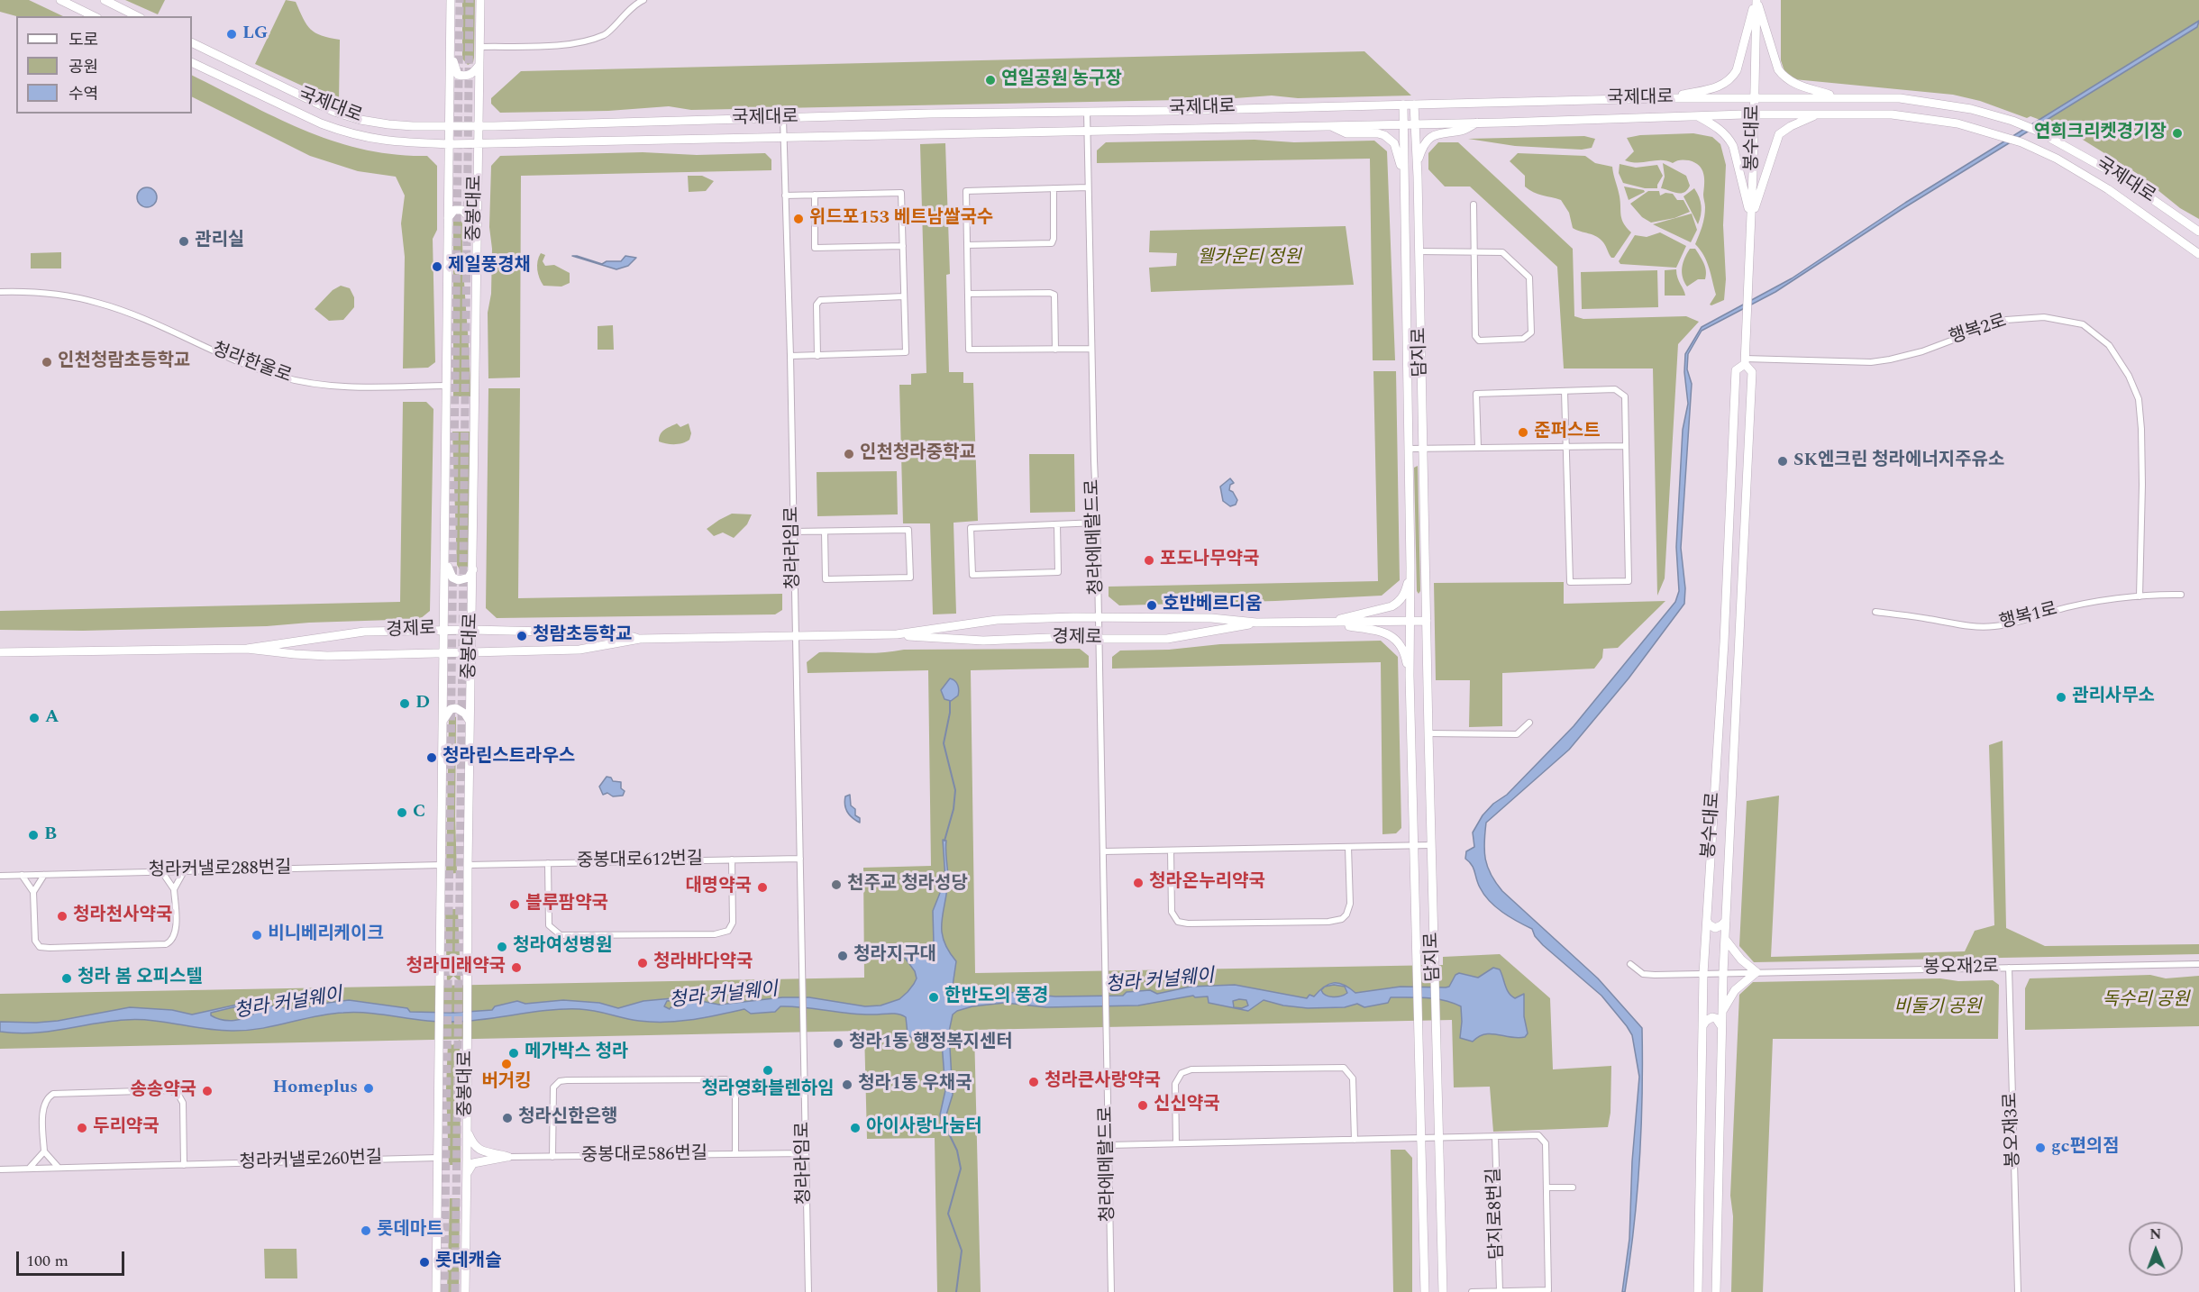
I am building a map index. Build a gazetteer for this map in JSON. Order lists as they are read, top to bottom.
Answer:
{
  "streets": {
    "main road": [
      "국제대로",
      "봉수대로",
      "중봉대로",
      "담지로",
      "경제로"
    ],
    "street": [
      "행복2로",
      "청라한울로",
      "청라에메랄드로",
      "청라라임로",
      "행복1로",
      "중봉대로612번길",
      "청라커낼로288번길",
      "봉오재2로",
      "봉오재3로",
      "중봉대로586번길",
      "청라커낼로260번길",
      "담지로8번길"
    ]
  },
  "crossings": [
    ["국제대로", "봉수대로"],
    ["국제대로", "중봉대로"],
    ["국제대로", "담지로"],
    ["국제대로", "청라에메랄드로"],
    ["국제대로", "청라라임로"],
    ["봉수대로", "행복2로"],
    ["봉수대로", "봉오재2로"],
    ["중봉대로", "청라한울로"],
    ["중봉대로", "경제로"],
    ["중봉대로", "중봉대로612번길"],
    ["중봉대로", "청라커낼로288번길"],
    ["중봉대로", "청라커낼로260번길"],
    ["행복2로", "행복1로"],
    ["담지로", "경제로"],
    ["청라에메랄드로", "경제로"],
    ["청라라임로", "경제로"],
    ["청라라임로", "중봉대로612번길"],
    ["청라라임로", "중봉대로586번길"],
    ["봉오재2로", "봉오재3로"]
  ],
  "water": ["청라 커널웨이"],
  "parks": ["웰카운티 정원", "독수리 공원", "비둘기 공원"],
  "places": [
    "LG",
    "연일공원 농구장",
    "연희크리켓경기장",
    "위드포153 베트남쌀국수",
    "관리실",
    "제일풍경채",
    "인천청람초등학교",
    "준퍼스트",
    "인천청라중학교",
    "SK엔크린 청라에너지주유소",
    "포도나무약국",
    "호반베르디움",
    "청람초등학교",
    "관리사무소",
    "D",
    "A",
    "청라린스트라우스",
    "C",
    "B",
    "청라온누리약국",
    "천주교 청라성당",
    "대명약국",
    "블루팜약국",
    "청라천사약국",
    "비니베리케이크",
    "청라여성병원",
    "청라지구대",
    "청라바다약국",
    "청라미래약국",
    "청라 봄 오피스텔",
    "한반도의 풍경",
    "청라1동 행정복지센터",
    "메가박스 청라",
    "버거킹",
    "청라영화블렌하임",
    "청라큰사랑약국",
    "청라1동 우채국",
    "Homeplus",
    "송송약국",
    "신신약국",
    "청라신한은행",
    "두리약국",
    "아이사랑나눔터",
    "gc편의점",
    "롯데마트",
    "롯데캐슬"
  ],
  "legend": ["도로", "공원", "수역"],
  "scale_bar": "100 m",
  "north": "top"
}
